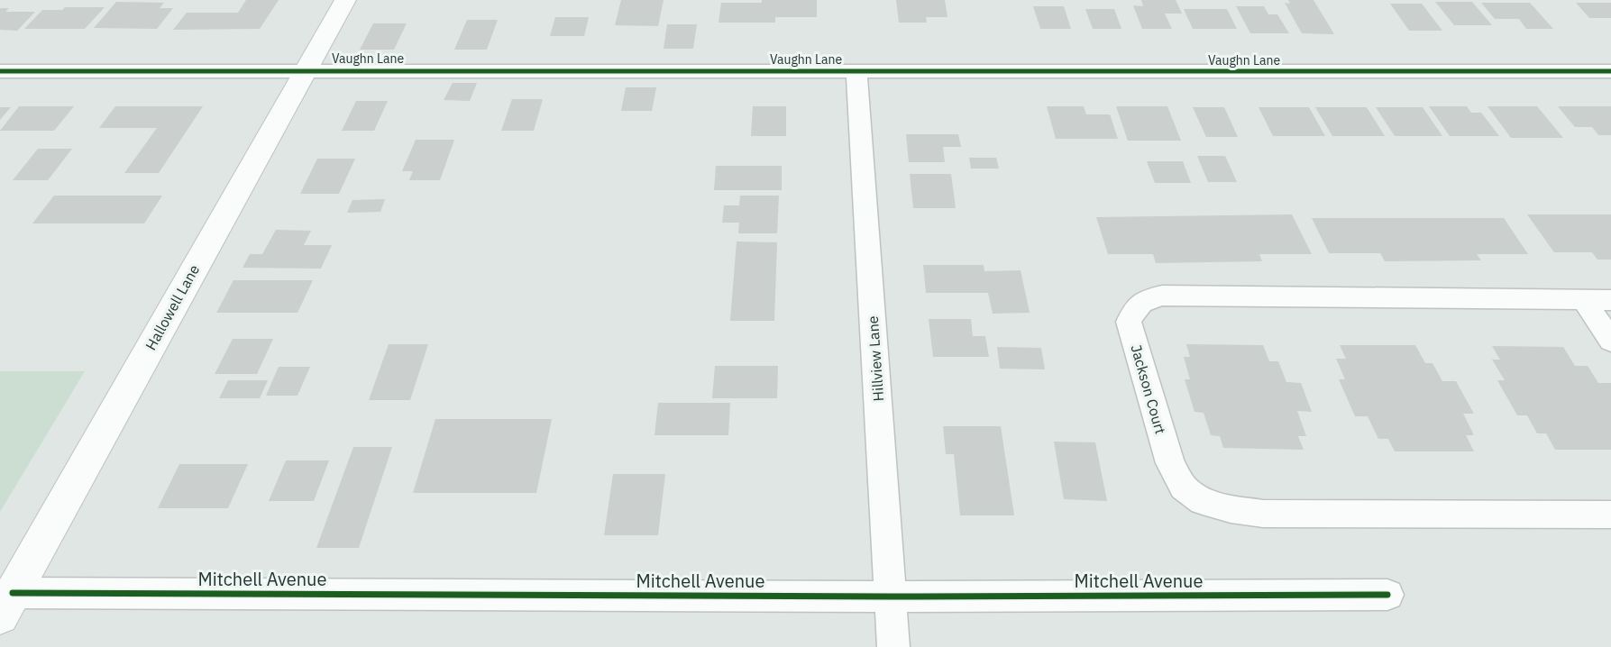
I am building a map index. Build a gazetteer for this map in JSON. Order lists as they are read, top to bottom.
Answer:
{
  "streets": {
    "street": [
      "Vaughn Lane",
      "Hallowell Lane",
      "Hillview Lane",
      "Jackson Court",
      "Mitchell Avenue"
    ]
  },
  "crossings": [
    ["Vaughn Lane", "Hallowell Lane"],
    ["Vaughn Lane", "Hillview Lane"],
    ["Hallowell Lane", "Mitchell Avenue"],
    ["Hillview Lane", "Mitchell Avenue"]
  ]
}
